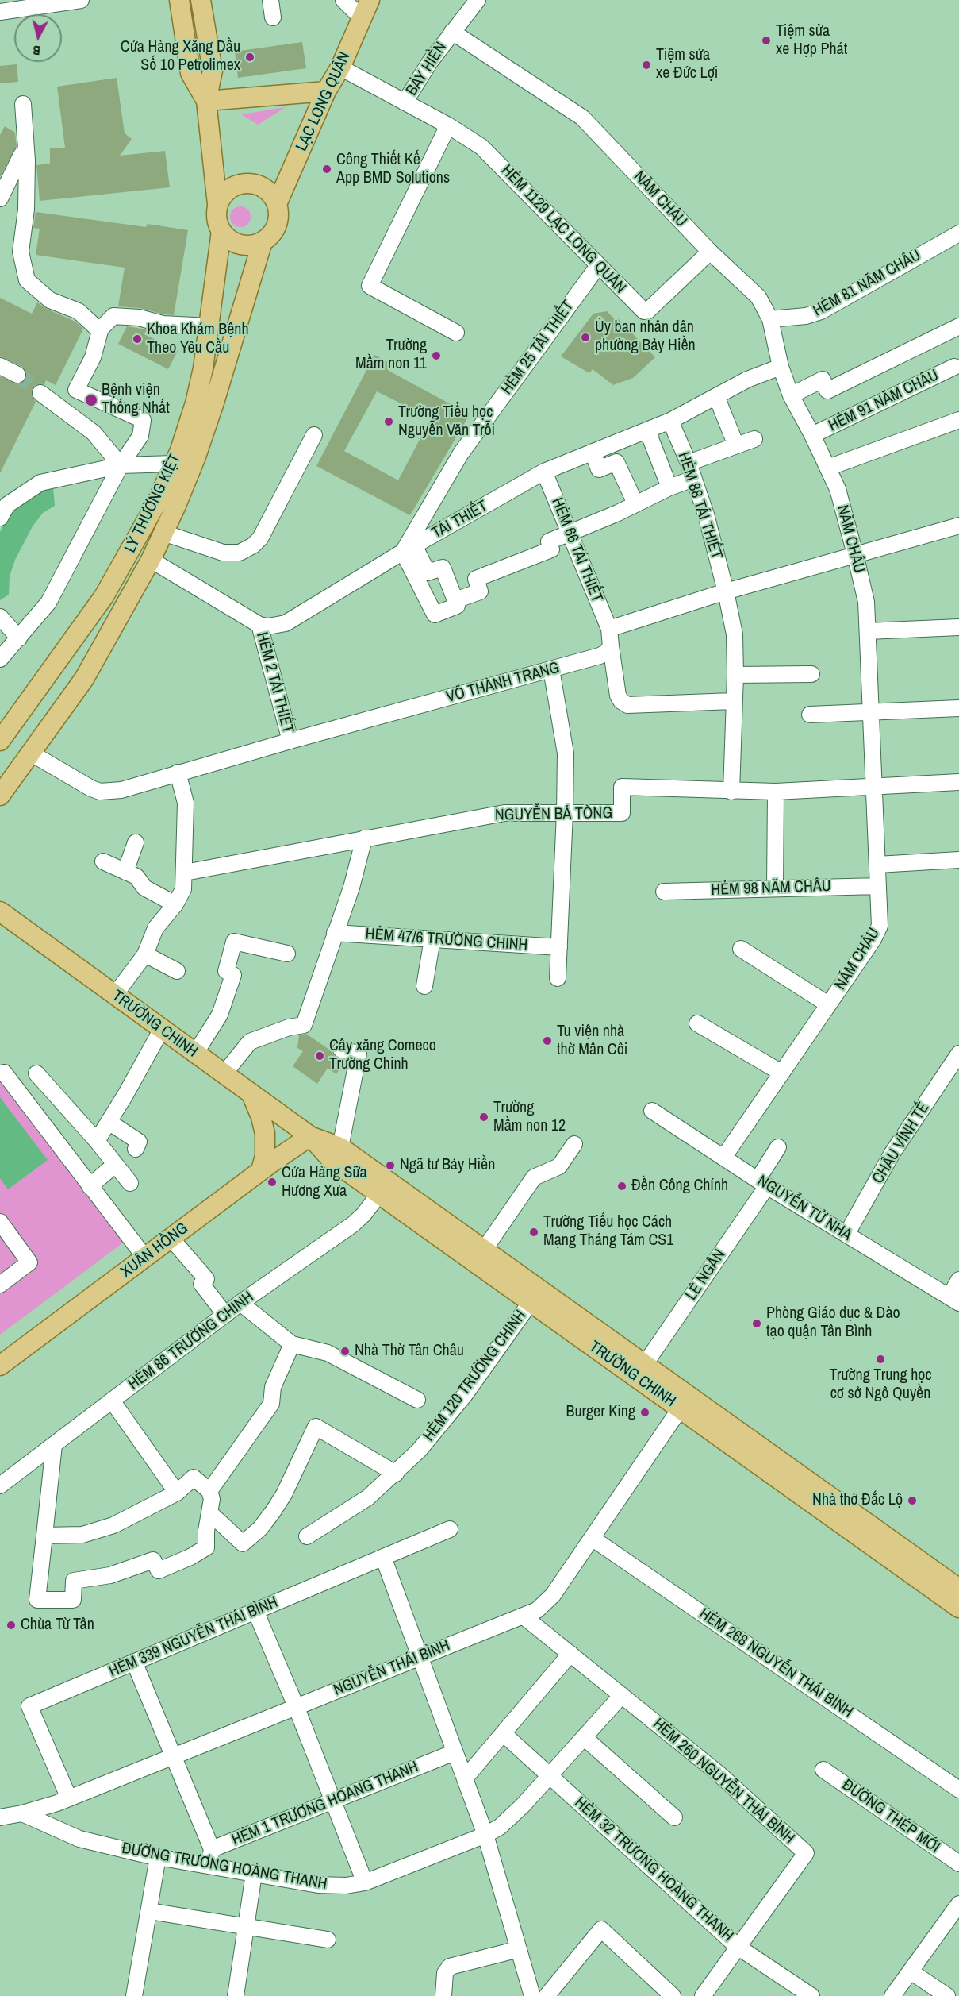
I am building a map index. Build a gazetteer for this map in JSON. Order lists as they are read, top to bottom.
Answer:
{
  "streets": {
    "main road": [
      "LẠC LONG QUÂN",
      "LÝ THƯỜNG KIỆT",
      "TRƯỜNG CHINH",
      "XUÂN HỒNG"
    ],
    "street": [
      "BẢY HIỀN",
      "NĂM CHÂU",
      "HẺM 1129 LẠC LONG QUÂN",
      "HẺM 81 NĂM CHÂU",
      "HẺM 25 TÀI THIẾT",
      "HẺM 91 NĂM CHÂU",
      "HẺM 88 TÁI THIẾT",
      "TÁI THIẾT",
      "HẺM 66 TÁI THIẾT",
      "HẺM 2 TÁI THIẾT",
      "VÕ THÀNH TRANG",
      "NGUYỄN BÁ TÒNG",
      "HẺM 98 NĂM CHÂU",
      "HẺM 47/6 TRƯỜNG CHINH",
      "CHÂU VĨNH TẾ",
      "NGUYỄN TỬ NHA",
      "LÊ NGÂN",
      "HẺM 86 TRƯỜNG CHINH",
      "HẺM 120 TRƯỜNG CHINH",
      "HẺM 339 NGUYỄN THÁI BÌNH",
      "HẺM 268 NGUYỄN THÁI BÌNH",
      "NGUYỄN THÁI BÌNH",
      "HẺM 260 NGUYỄN THÁI BÌNH",
      "HẺM 1 TRƯƠNG HOÀNG THANH",
      "ĐƯỜNG THÉP MỚI",
      "ĐƯỜNG TRƯƠNG HOÀNG THANH",
      "HẺM 32 TRƯƠNG HOÀNG THANH"
    ]
  },
  "crossings": [
    ["BẢY HIỀN", "LẠC LONG QUÂN"],
    ["BẢY HIỀN", "NĂM CHÂU"],
    ["BẢY HIỀN", "HẺM 1129 LẠC LONG QUÂN"],
    ["LẠC LONG QUÂN", "LÝ THƯỜNG KIỆT"],
    ["NĂM CHÂU", "HẺM 1129 LẠC LONG QUÂN"],
    ["NĂM CHÂU", "HẺM 81 NĂM CHÂU"],
    ["NĂM CHÂU", "HẺM 91 NĂM CHÂU"],
    ["NĂM CHÂU", "TÁI THIẾT"],
    ["NĂM CHÂU", "NGUYỄN BÁ TÒNG"],
    ["NĂM CHÂU", "HẺM 98 NĂM CHÂU"],
    ["NĂM CHÂU", "NGUYỄN TỬ NHA"],
    ["HẺM 1129 LẠC LONG QUÂN", "HẺM 25 TÀI THIẾT"],
    ["HẺM 25 TÀI THIẾT", "TÁI THIẾT"],
    ["LÝ THƯỜNG KIỆT", "VÕ THÀNH TRANG"],
    ["HẺM 88 TÁI THIẾT", "TÁI THIẾT"],
    ["HẺM 88 TÁI THIẾT", "NGUYỄN BÁ TÒNG"],
    ["TÁI THIẾT", "HẺM 66 TÁI THIẾT"],
    ["TÁI THIẾT", "HẺM 2 TÁI THIẾT"],
    ["HẺM 2 TÁI THIẾT", "VÕ THÀNH TRANG"],
    ["TRƯỜNG CHINH", "XUÂN HỒNG"],
    ["TRƯỜNG CHINH", "LÊ NGÂN"],
    ["TRƯỜNG CHINH", "HẺM 86 TRƯỜNG CHINH"],
    ["TRƯỜNG CHINH", "HẺM 120 TRƯỜNG CHINH"],
    ["TRƯỜNG CHINH", "NGUYỄN THÁI BÌNH"],
    ["CHÂU VĨNH TẾ", "NGUYỄN TỬ NHA"],
    ["NGUYỄN TỬ NHA", "LÊ NGÂN"],
    ["HẺM 339 NGUYỄN THÁI BÌNH", "NGUYỄN THÁI BÌNH"],
    ["HẺM 268 NGUYỄN THÁI BÌNH", "NGUYỄN THÁI BÌNH"],
    ["NGUYỄN THÁI BÌNH", "HẺM 260 NGUYỄN THÁI BÌNH"],
    ["NGUYỄN THÁI BÌNH", "ĐƯỜNG TRƯƠNG HOÀNG THANH"],
    ["HẺM 260 NGUYỄN THÁI BÌNH", "ĐƯỜNG TRƯƠNG HOÀNG THANH"],
    ["HẺM 260 NGUYỄN THÁI BÌNH", "HẺM 32 TRƯƠNG HOÀNG THANH"],
    ["HẺM 1 TRƯƠNG HOÀNG THANH", "ĐƯỜNG TRƯƠNG HOÀNG THANH"],
    ["ĐƯỜNG TRƯƠNG HOÀNG THANH", "HẺM 32 TRƯƠNG HOÀNG THANH"]
  ],
  "places": [
    "Tiệm sửa xe Hợp Phát",
    "Cửa Hàng Xăng Dầu Số 10 Petrolimex",
    "Tiệm sửa xe Đức Lợi",
    "Công Thiết Kế App BMD Solutions",
    "Ủy ban nhân dân phường Bảy Hiền",
    "Khoa Khám Bệnh Theo Yêu Cầu",
    "Trường Mầm non 11",
    "Bệnh viện Thống Nhất",
    "Trường Tiểu học Nguyễn Văn Trỗi",
    "Tu viện nhà thờ Mân Côi",
    "Cây xăng Comeco Trường Chinh",
    "Trường Mầm non 12",
    "Ngã tư Bảy Hiền",
    "Cửa Hàng Sữa Hương Xưa",
    "Đền Công Chính",
    "Trường Tiểu học Cách Mạng Tháng Tám CS1",
    "Phòng Giáo dục & Đào tạo quận Tân Bình",
    "Nhà Thờ Tân Châu",
    "Trường Trung học cơ sở Ngô Quyền",
    "Burger King",
    "Nhà thờ Đắc Lộ",
    "Chùa Từ Tân"
  ],
  "north": "bottom"
}
